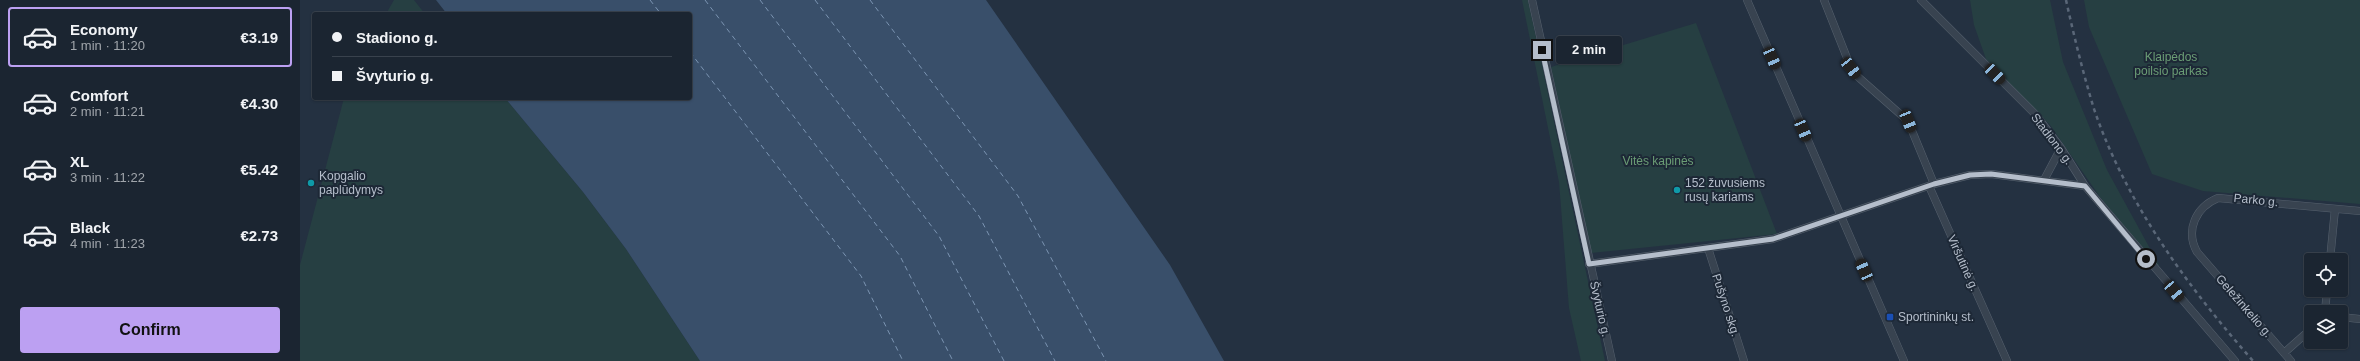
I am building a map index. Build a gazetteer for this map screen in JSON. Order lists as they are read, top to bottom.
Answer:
{
  "streets": {
    "street": [
      "Stadiono g.",
      "Parko g.",
      "Viršutinė g.",
      "Pušyno skg.",
      "Geležinkelio g.",
      "Švyturio g."
    ]
  },
  "crossings": [
    ["Parko g.", "Geležinkelio g."]
  ],
  "parks": ["Klaipėdos poilsio parkas", "Vitės kapinės"],
  "places": {
    "other": ["Kopgalio paplūdymys", "152 žuvusiems rusų kariams"],
    "transit": ["Sportininkų st."]
  },
  "page": {
    "list": [
      {
        "name": "Economy",
        "note": "1 min · 11:20",
        "value": "€3.19"
      },
      {
        "name": "Comfort",
        "note": "2 min · 11:21",
        "value": "€4.30"
      },
      {
        "name": "XL",
        "note": "3 min · 11:22",
        "value": "€5.42"
      },
      {
        "name": "Black",
        "note": "4 min · 11:23",
        "value": "€2.73"
      }
    ],
    "banner": ["Stadiono g.", "Švyturio g."],
    "bubble": "2 min",
    "buttons": "Confirm"
  }
}
